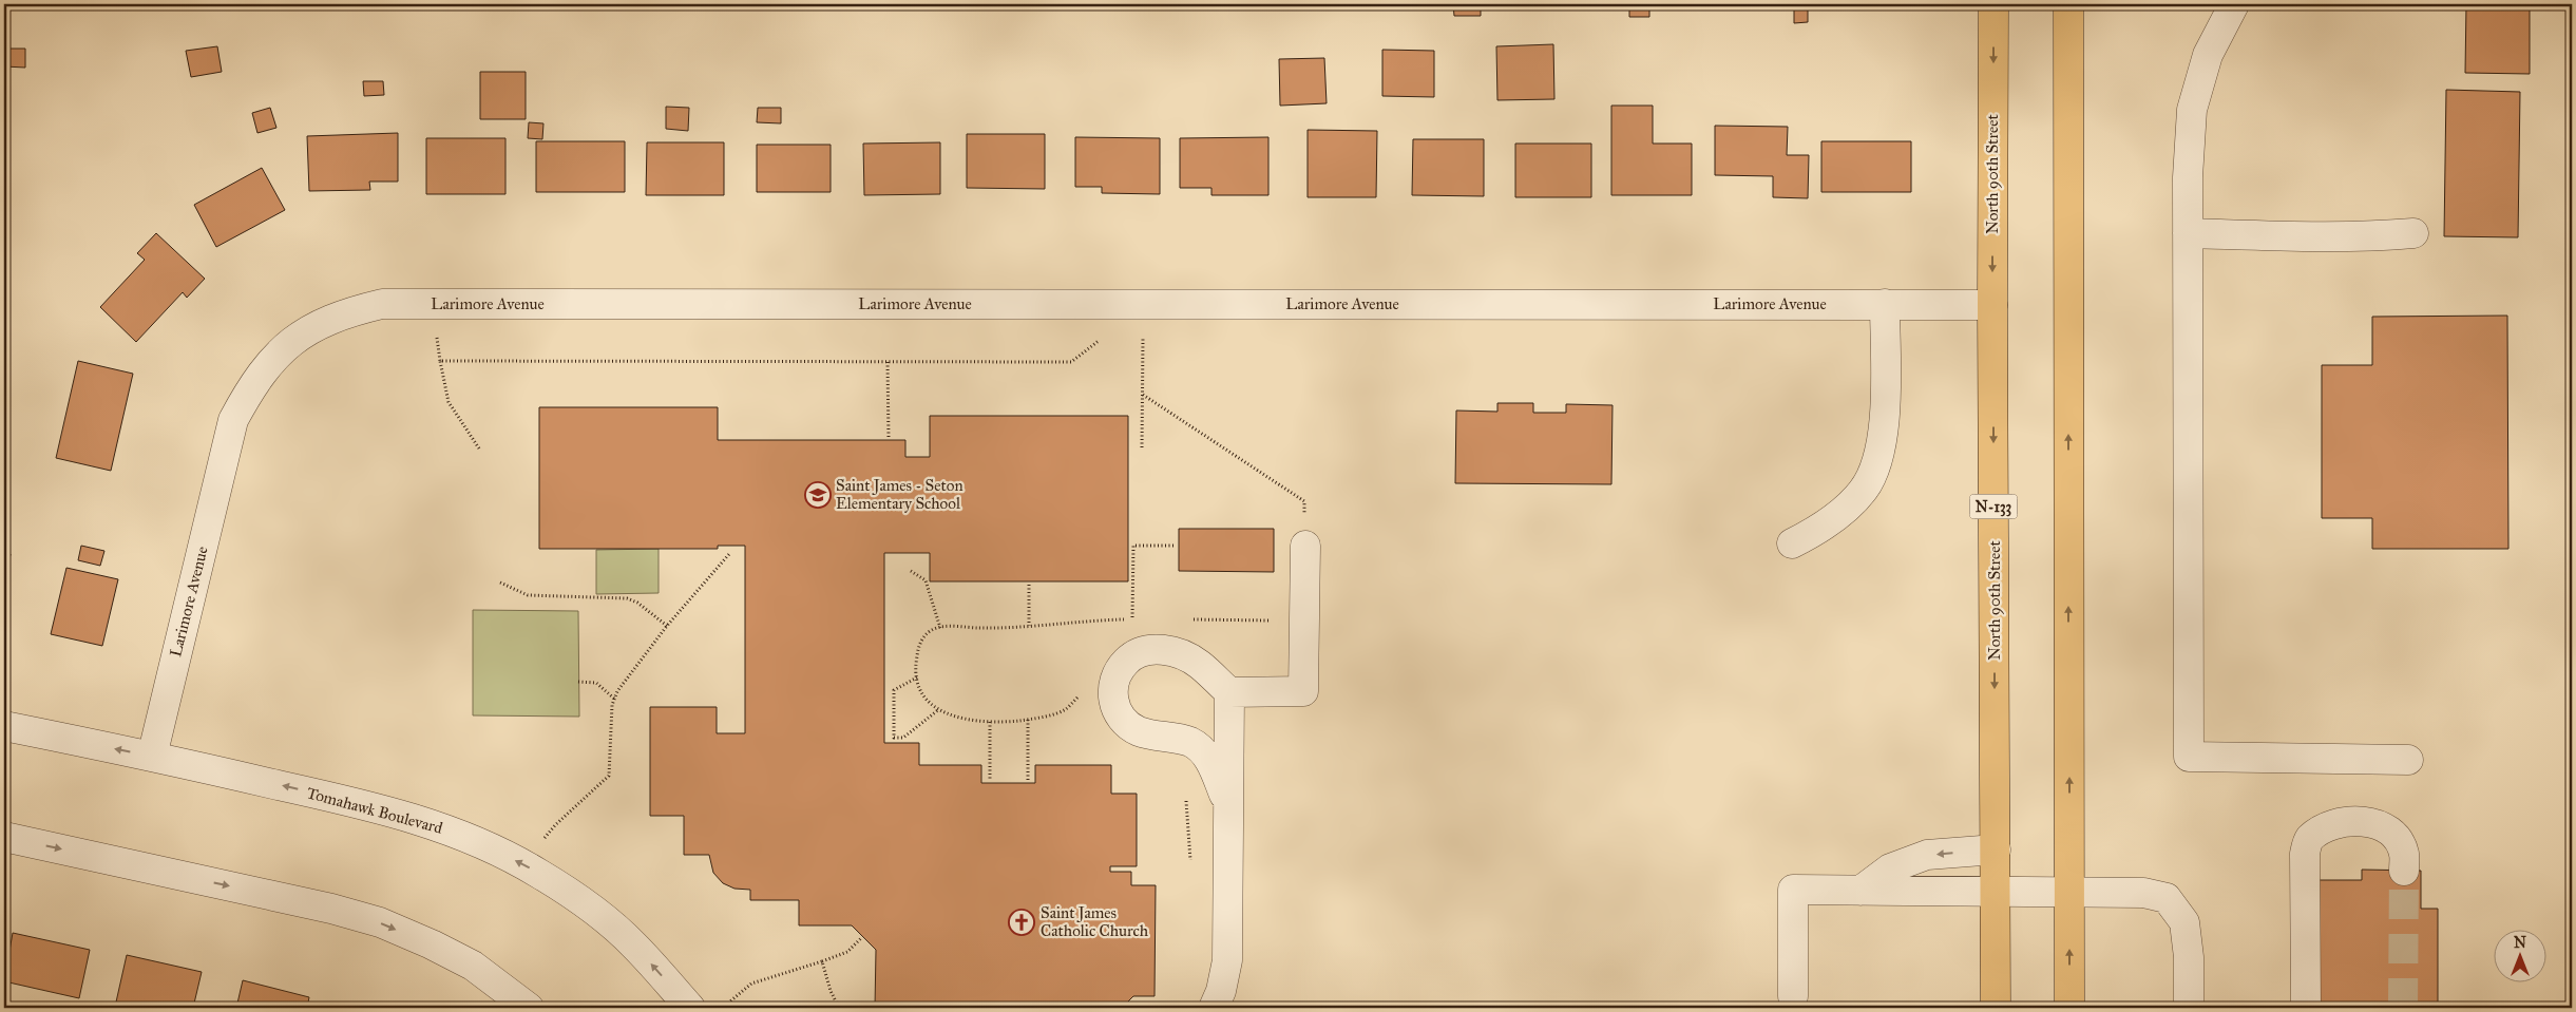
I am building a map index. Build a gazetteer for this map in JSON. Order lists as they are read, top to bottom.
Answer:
{
  "streets": {
    "main road": ["North 90th Street", "N-133"],
    "street": ["Larimore Avenue", "Tomahawk Boulevard"]
  },
  "crossings": [
    ["North 90th Street", "Larimore Avenue"],
    ["Larimore Avenue", "Tomahawk Boulevard"]
  ],
  "places": {
    "school or university": ["Saint James - Seton Elementary School"],
    "church": ["Saint James Catholic Church"]
  },
  "north": "top"
}
